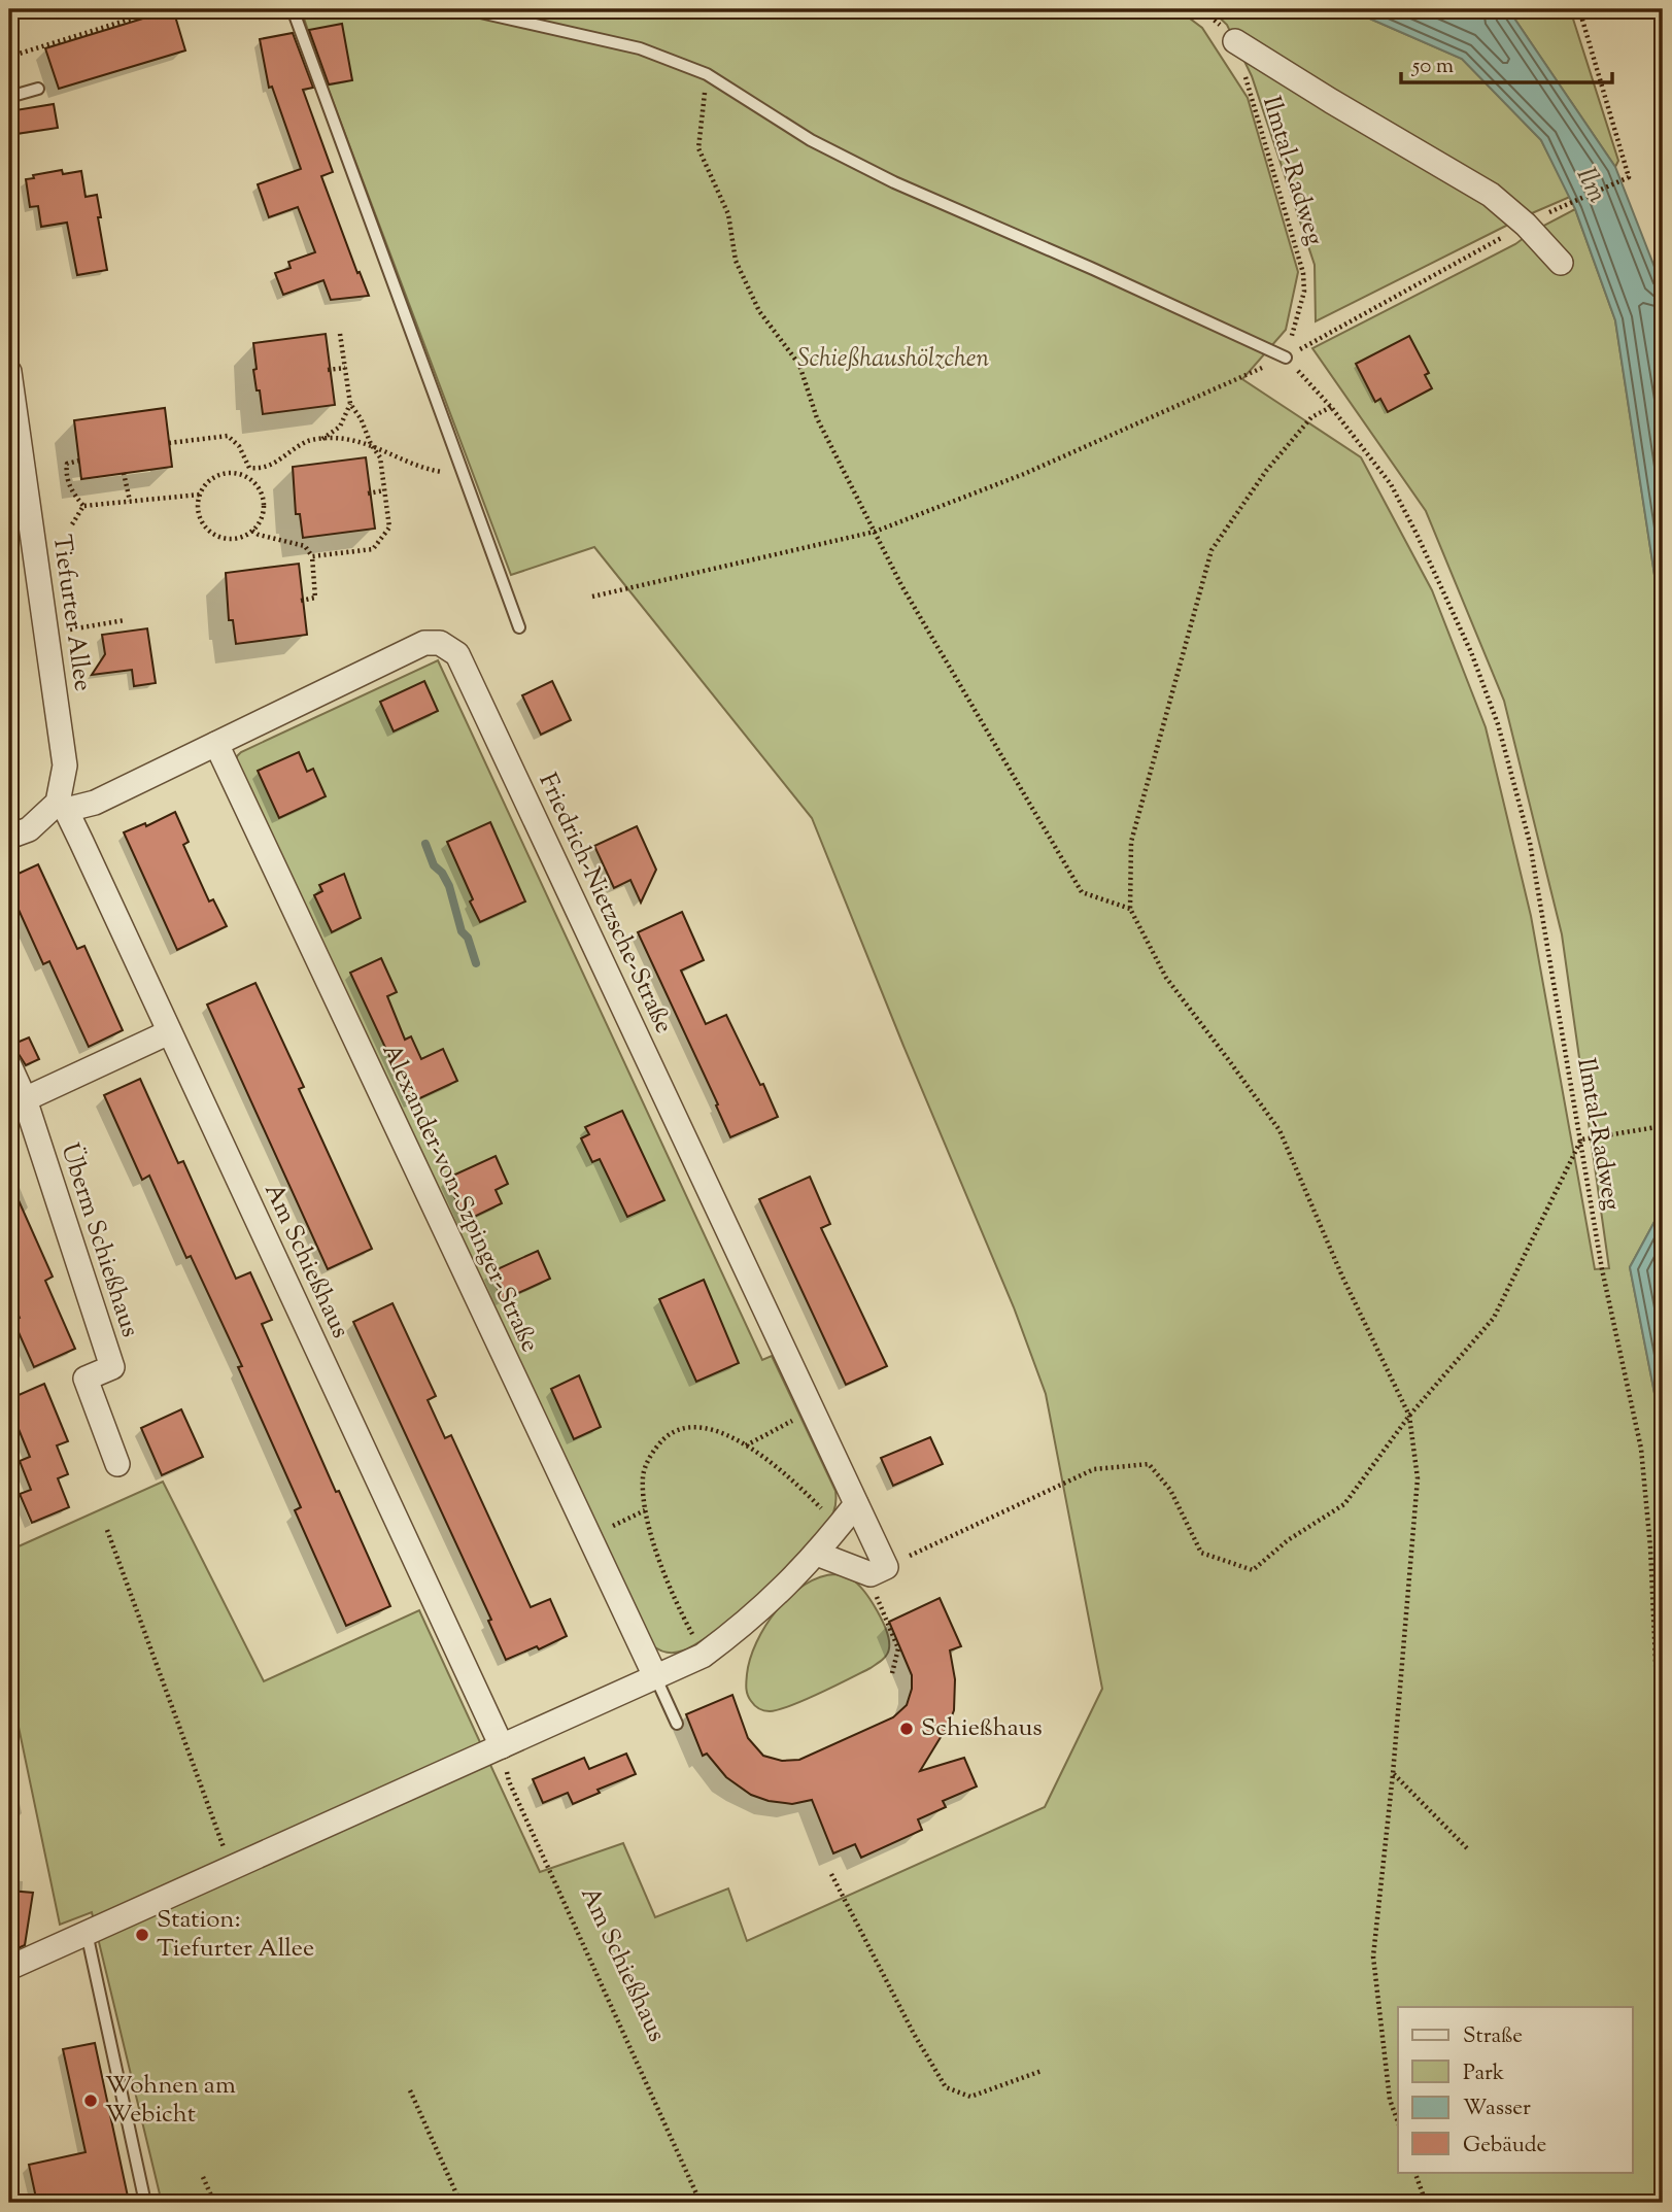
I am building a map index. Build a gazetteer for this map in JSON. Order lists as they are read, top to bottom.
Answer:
{
  "streets": {
    "street": [
      "Tiefurter Allee",
      "Friedrich-Nietzsche-Straße",
      "Alexander-von-Szpinger-Straße",
      "Überm Schießhaus",
      "Am Schießhaus"
    ],
    "path": ["Ilmtal-Radweg"]
  },
  "crossings": [
    ["Tiefurter Allee", "Friedrich-Nietzsche-Straße"],
    ["Tiefurter Allee", "Am Schießhaus"],
    ["Friedrich-Nietzsche-Straße", "Alexander-von-Szpinger-Straße"],
    ["Friedrich-Nietzsche-Straße", "Am Schießhaus"]
  ],
  "water": ["Ilm"],
  "parks": ["Schießhaushölzchen"],
  "places": ["Schießhaus", "Station: Tiefurter Allee", "Wohnen am Webicht"],
  "legend": [
    "Straße",
    "Park",
    "Wasser",
    "Gebäude"
  ],
  "scale_bar": "50 m"
}
